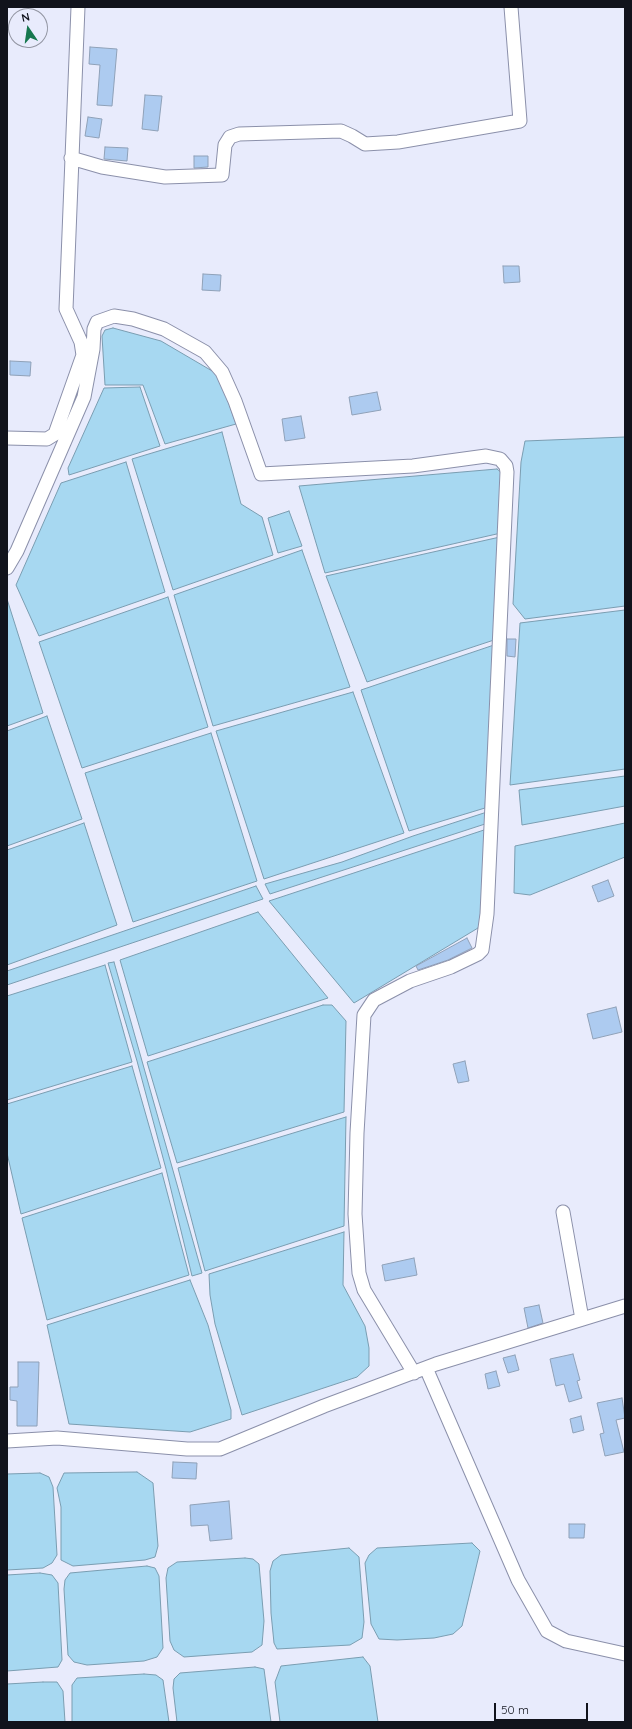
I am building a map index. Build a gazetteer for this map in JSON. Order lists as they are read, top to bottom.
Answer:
{
  "scale_bar": "50 m",
  "north": "top"
}
